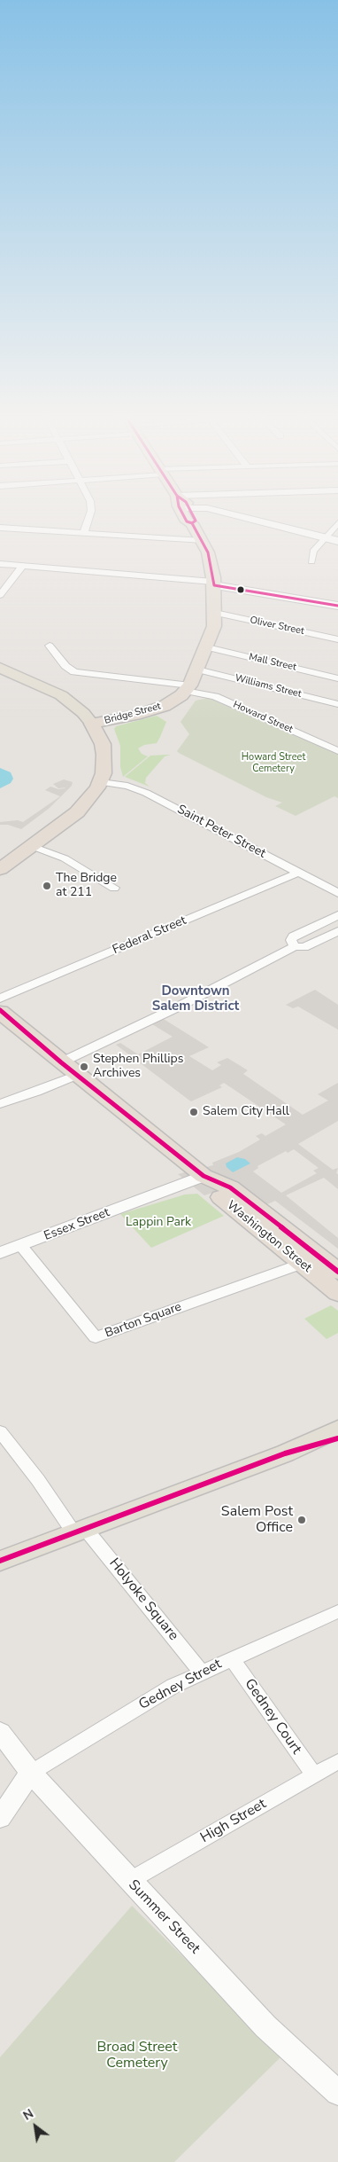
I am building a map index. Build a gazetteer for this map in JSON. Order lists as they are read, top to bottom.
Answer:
{
  "streets": {
    "highway": ["Bridge Street", "Washington Street"],
    "street": [
      "Oliver Street",
      "Mall Street",
      "Williams Street",
      "Howard Street",
      "Saint Peter Street",
      "Federal Street",
      "Essex Street",
      "Barton Square",
      "Holyoke Square",
      "Gedney Street",
      "Gedney Court",
      "High Street",
      "Summer Street"
    ]
  },
  "crossings": [
    ["Bridge Street", "Howard Street"],
    ["Bridge Street", "Saint Peter Street"],
    ["Saint Peter Street", "Federal Street"],
    ["Essex Street", "Washington Street"],
    ["Essex Street", "Barton Square"],
    ["Washington Street", "Barton Square"],
    ["Holyoke Square", "Gedney Street"],
    ["Gedney Street", "Gedney Court"],
    ["Gedney Street", "Summer Street"],
    ["Gedney Court", "High Street"],
    ["High Street", "Summer Street"]
  ],
  "districts": ["Downtown Salem District"],
  "parks": ["Howard Street Cemetery", "Lappin Park", "Broad Street Cemetery"],
  "places": [
    "The Bridge at 211",
    "Stephen Phillips Archives",
    "Salem City Hall",
    "Salem Post Office"
  ],
  "north": "top left"
}
